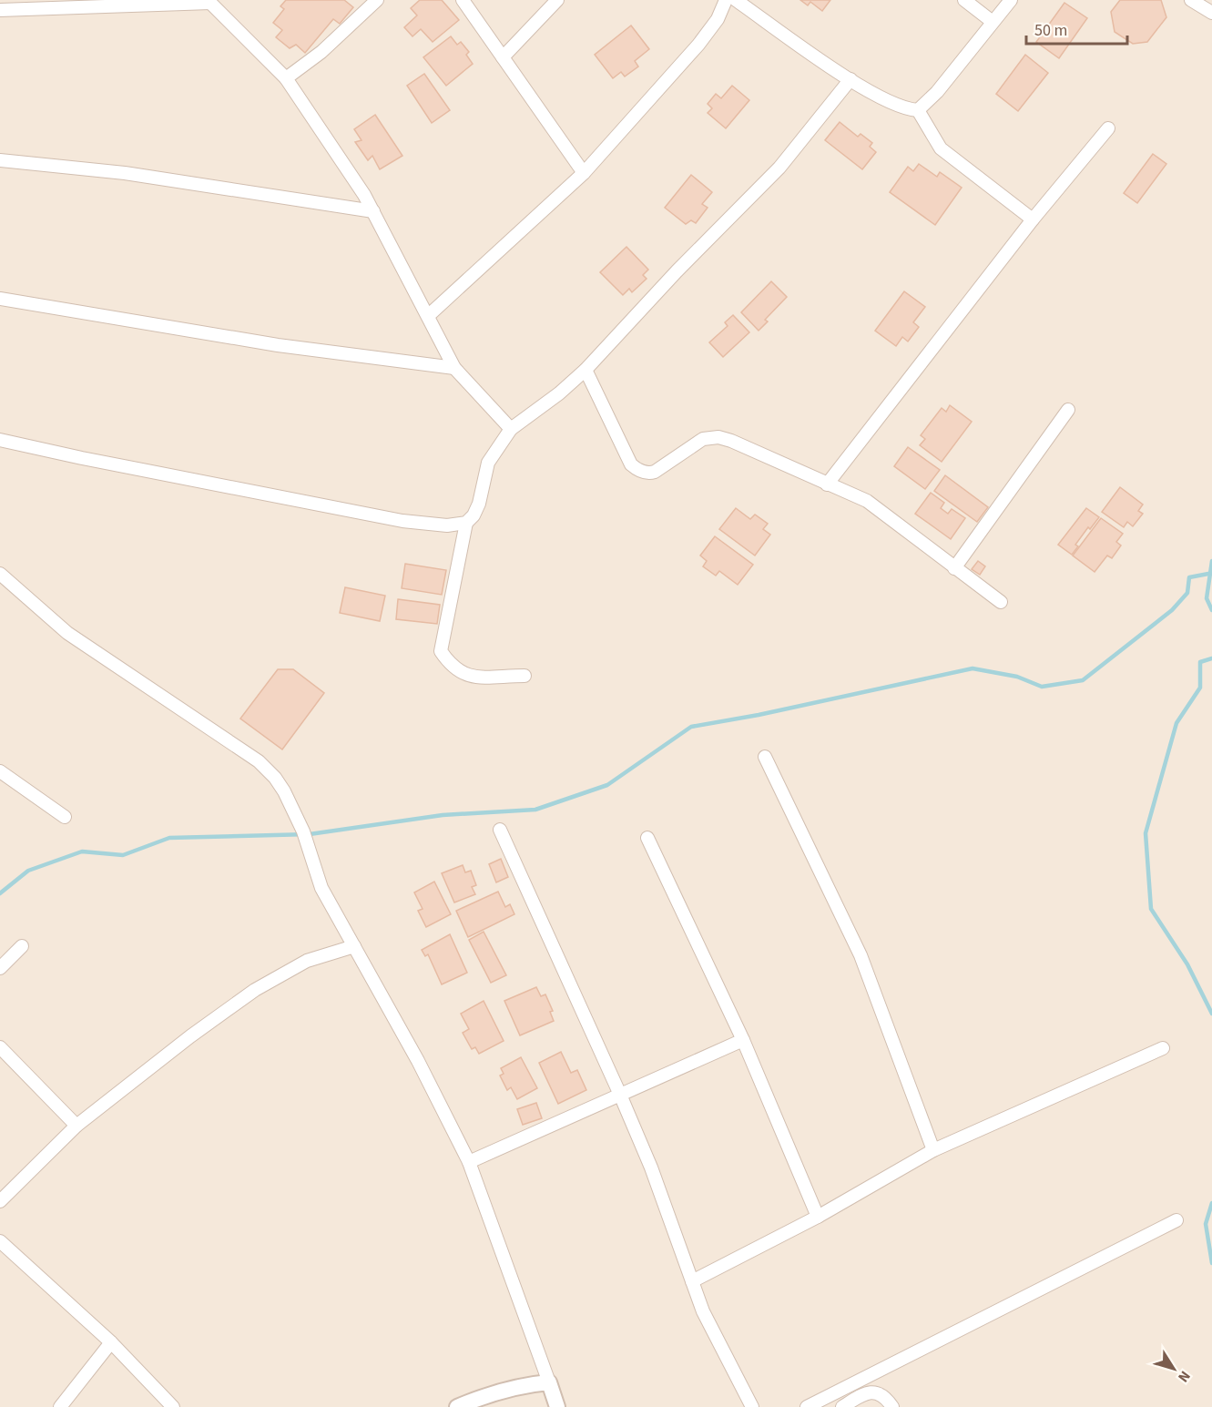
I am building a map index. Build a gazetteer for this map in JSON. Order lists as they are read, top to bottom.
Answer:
{
  "scale_bar": "50 m",
  "north": "bottom right"
}
